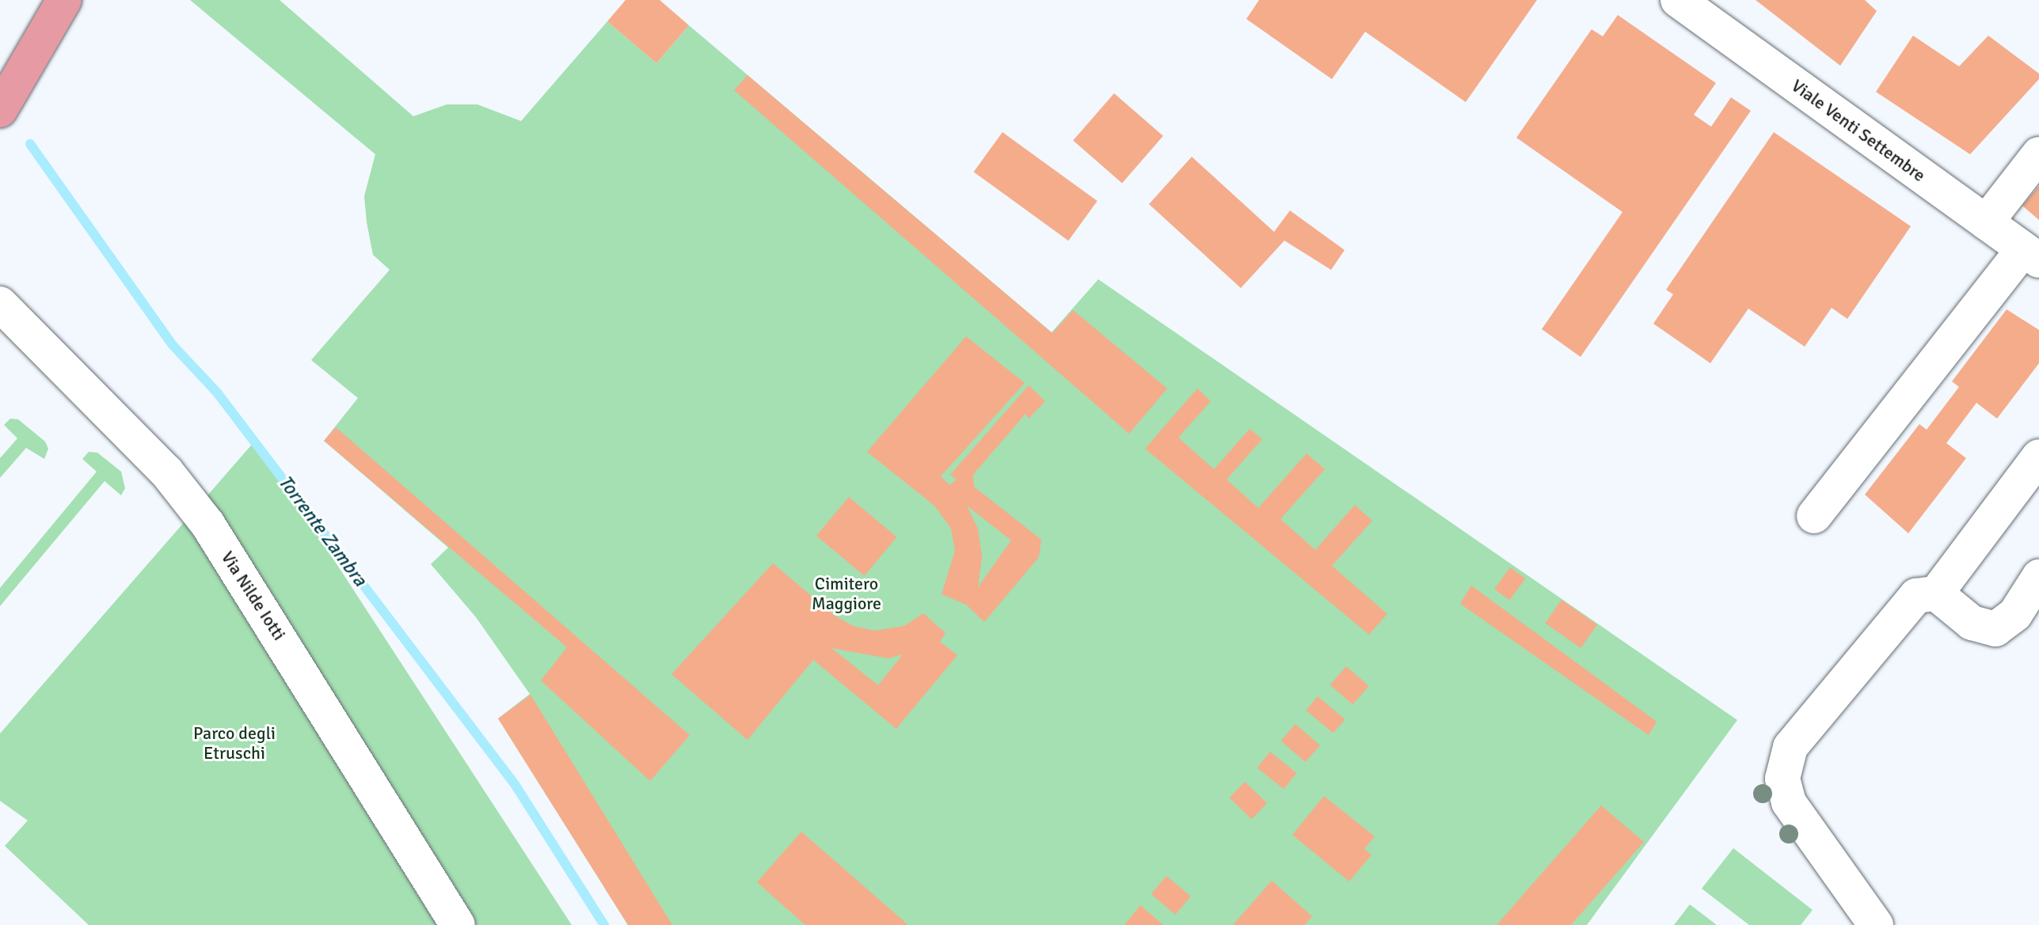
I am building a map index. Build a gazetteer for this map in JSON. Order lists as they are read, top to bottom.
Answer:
{
  "streets": {
    "street": ["Viale Venti Settembre", "Via Nilde Iotti"]
  },
  "water": ["Torrente Zambra"],
  "parks": ["Cimitero Maggiore", "Parco degli Etruschi"]
}
